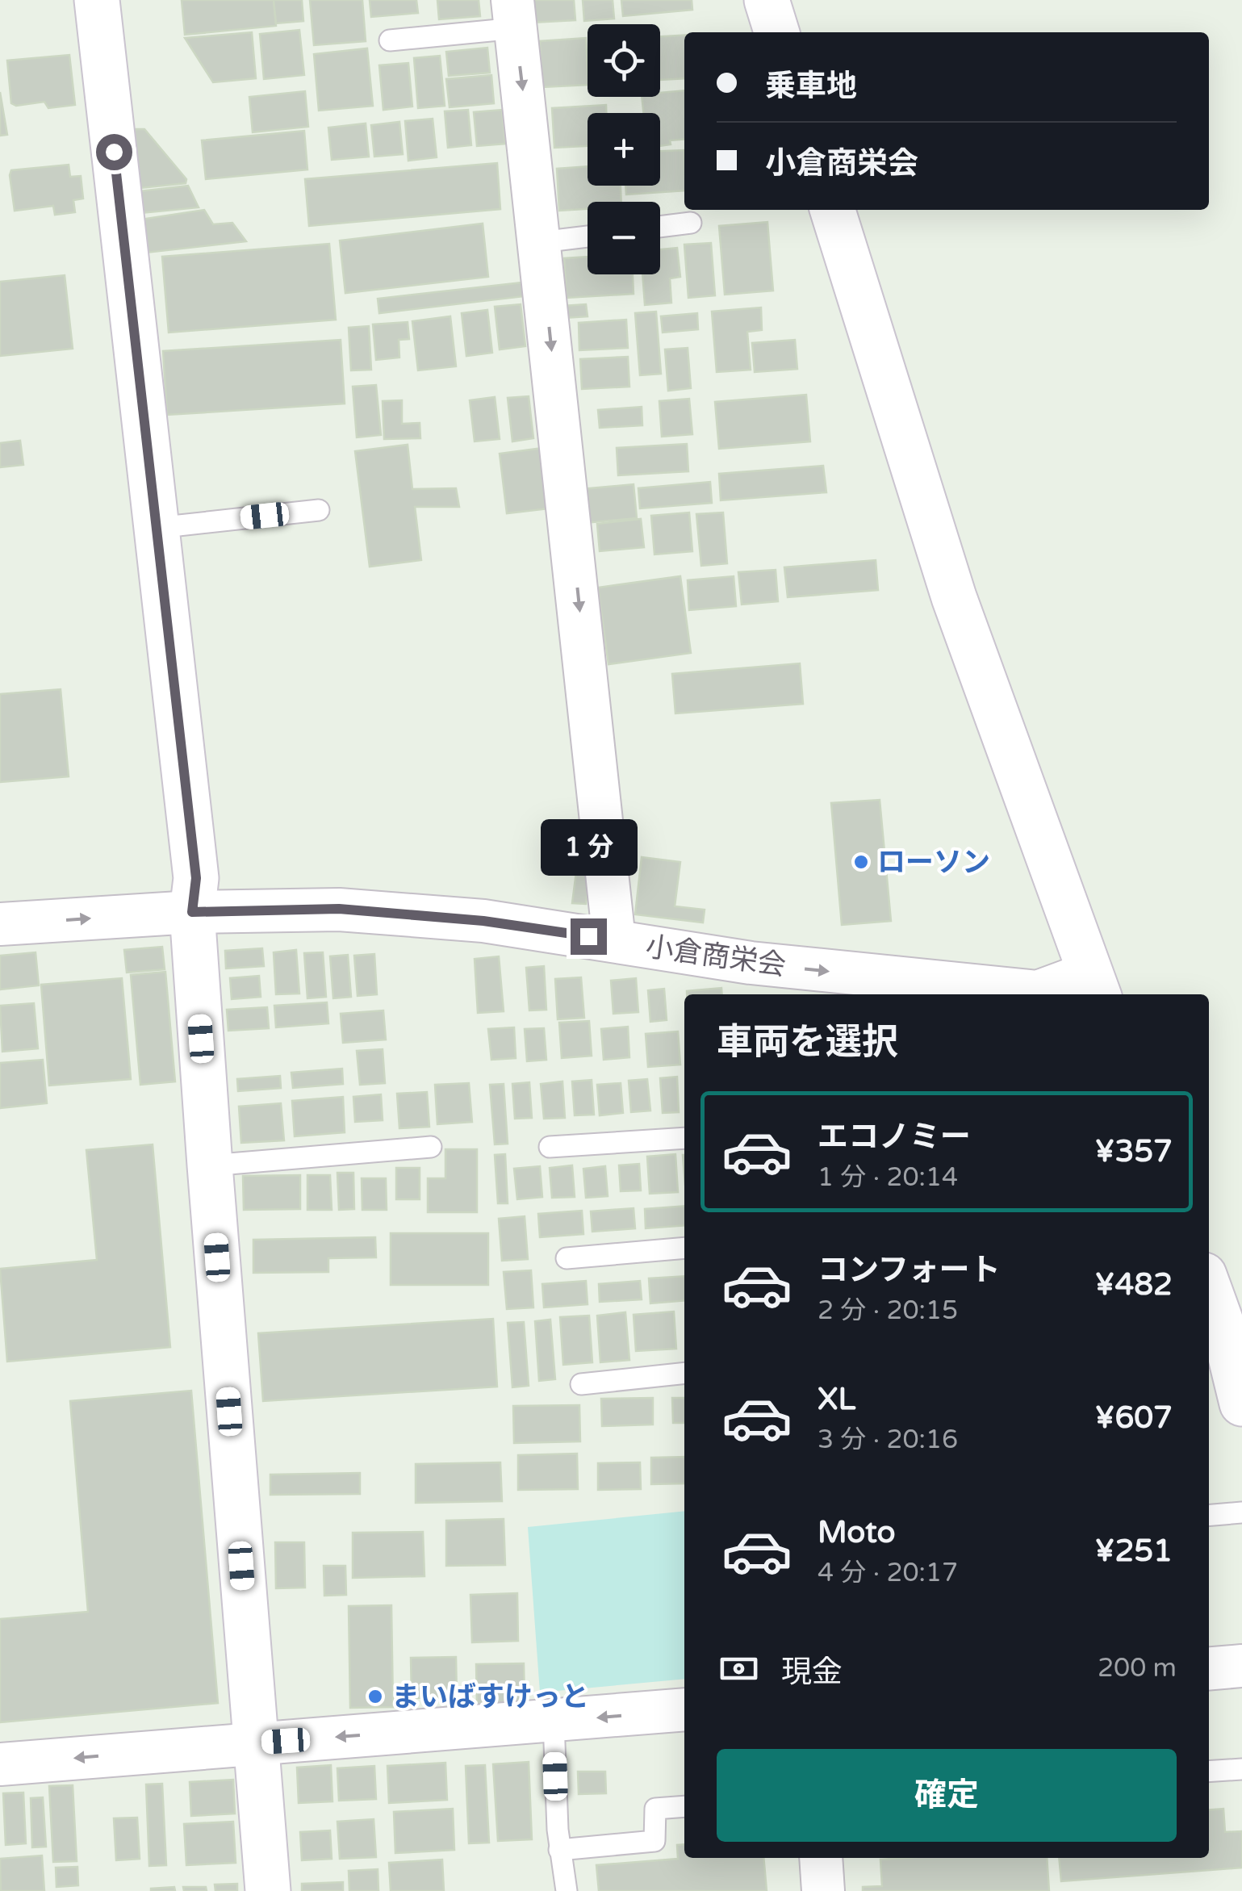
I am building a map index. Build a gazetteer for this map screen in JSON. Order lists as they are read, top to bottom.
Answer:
{
  "streets": {
    "street": ["小倉商栄会"]
  },
  "one_way": ["小倉商栄会"],
  "places": ["ローソン", "まいばすけっと"],
  "page": {
    "map_buttons": ["+", "−"],
    "banner": ["乗車地", "小倉商栄会"],
    "bubble": "1 分",
    "heading": "車両を選択",
    "list": [
      {
        "name": "エコノミー",
        "note": "1 分 · 20:14",
        "value": "¥357"
      },
      {
        "name": "コンフォート",
        "note": "2 分 · 20:15",
        "value": "¥482"
      },
      {
        "name": "XL",
        "note": "3 分 · 20:16",
        "value": "¥607"
      },
      {
        "name": "Moto",
        "note": "4 分 · 20:17",
        "value": "¥251"
      }
    ],
    "pay": ["現金", "200 m"],
    "buttons": "確定"
  }
}
